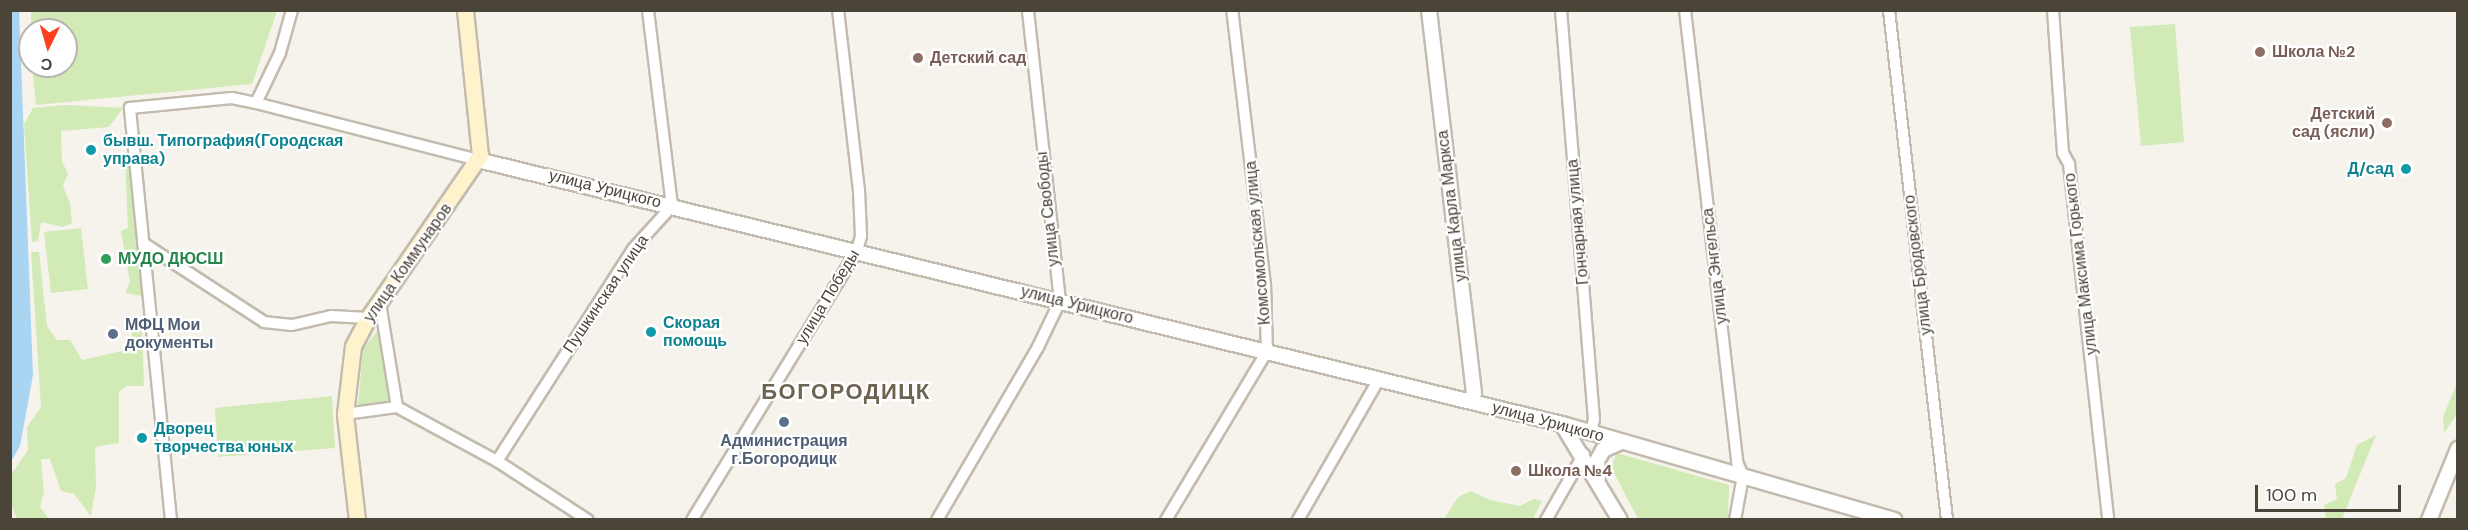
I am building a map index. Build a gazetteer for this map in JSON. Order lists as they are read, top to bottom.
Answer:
{
  "streets": {
    "main road": ["улица Коммунаров"],
    "street": [
      "улица Урицкого",
      "улица Карла Маркса",
      "улица Свободы",
      "Гончарная улица",
      "Комсомольская улица",
      "улица Максима Горького",
      "улица Бродовского",
      "улица Энгельса",
      "Пушкинская улица",
      "улица Победы"
    ]
  },
  "crossings": [
    ["улица Урицкого", "улица Карла Маркса"],
    ["улица Урицкого", "улица Свободы"],
    ["улица Урицкого", "Гончарная улица"],
    ["улица Урицкого", "Комсомольская улица"],
    ["улица Урицкого", "улица Коммунаров"],
    ["улица Урицкого", "улица Энгельса"],
    ["улица Урицкого", "Пушкинская улица"],
    ["улица Урицкого", "улица Победы"]
  ],
  "districts": ["БОГОРОДИЦК"],
  "places": [
    "Школа №2",
    "Детский сад",
    "Детский сад (ясли)",
    "бывш. Типография(Городская управа)",
    "Д/сад",
    "МУДО ДЮСШ",
    "Скорая помощь",
    "МФЦ Мои документы",
    "Администрация г.Богородицк",
    "Дворец творчества юных",
    "Школа №4"
  ],
  "scale_bar": "100 m",
  "north": "bottom"
}
